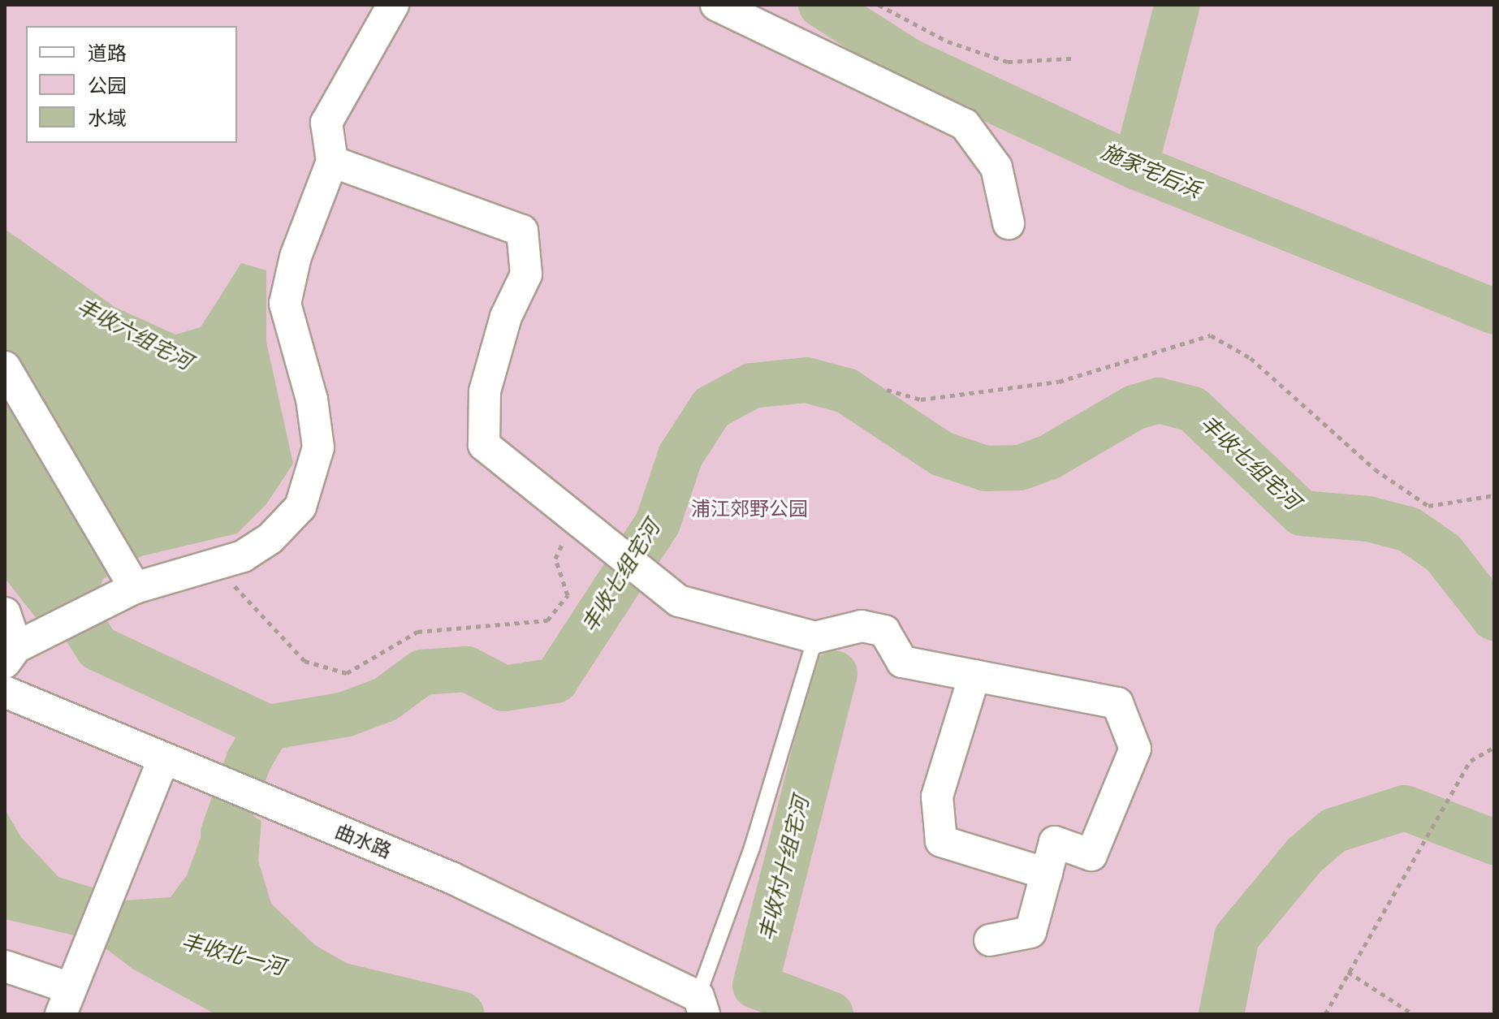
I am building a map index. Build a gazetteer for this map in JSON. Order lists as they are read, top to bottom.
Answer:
{
  "streets": {
    "street": ["曲水路"]
  },
  "water": [
    "施家宅后浜",
    "丰收六组宅河",
    "丰收七组宅河",
    "丰收村十组宅河",
    "丰收北一河"
  ],
  "parks": ["浦江郊野公园"],
  "legend": ["道路", "公园", "水域"]
}
